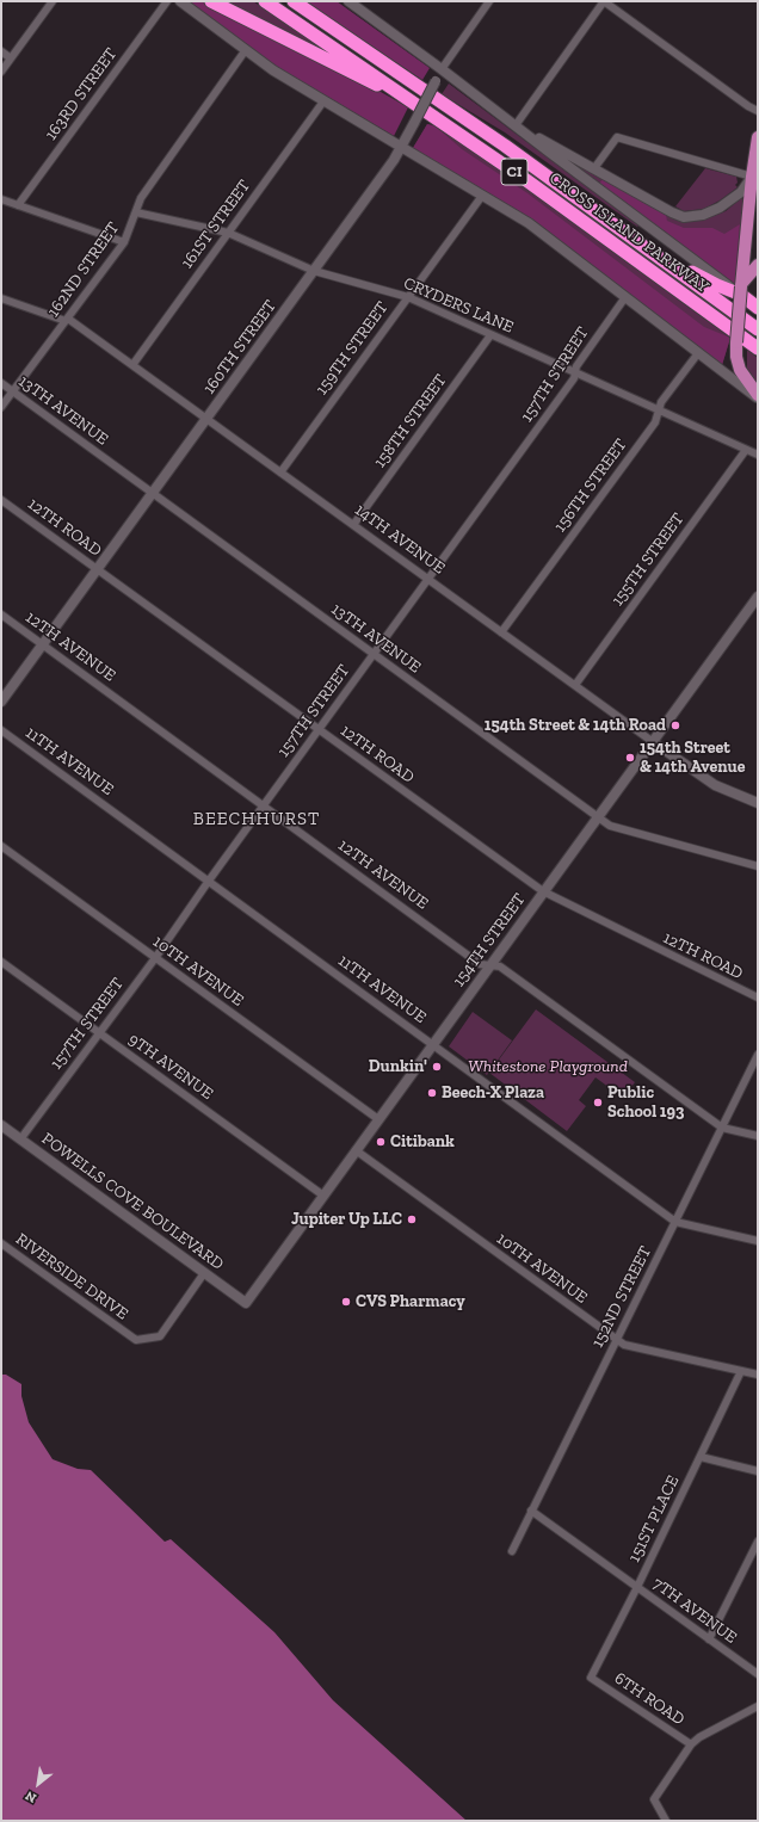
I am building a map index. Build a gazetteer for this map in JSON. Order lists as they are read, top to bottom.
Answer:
{
  "streets": {
    "highway": ["CI", "CROSS ISLAND PARKWAY"],
    "street": [
      "163RD STREET",
      "161ST STREET",
      "162ND STREET",
      "CRYDERS LANE",
      "160TH STREET",
      "159TH STREET",
      "157TH STREET",
      "13TH AVENUE",
      "158TH STREET",
      "156TH STREET",
      "12TH ROAD",
      "14TH AVENUE",
      "155TH STREET",
      "12TH AVENUE",
      "11TH AVENUE",
      "154TH STREET",
      "10TH AVENUE",
      "9TH AVENUE",
      "POWELLS COVE BOULEVARD",
      "RIVERSIDE DRIVE",
      "152ND STREET",
      "151ST PLACE",
      "7TH AVENUE",
      "6TH ROAD"
    ]
  },
  "crossings": [
    ["161ST STREET", "CRYDERS LANE"],
    ["161ST STREET", "14TH AVENUE"],
    ["162ND STREET", "CRYDERS LANE"],
    ["162ND STREET", "13TH AVENUE"],
    ["162ND STREET", "14TH AVENUE"],
    ["CRYDERS LANE", "160TH STREET"],
    ["CRYDERS LANE", "159TH STREET"],
    ["CRYDERS LANE", "157TH STREET"],
    ["CRYDERS LANE", "158TH STREET"],
    ["CRYDERS LANE", "156TH STREET"],
    ["CRYDERS LANE", "155TH STREET"],
    ["160TH STREET", "13TH AVENUE"],
    ["160TH STREET", "12TH ROAD"],
    ["160TH STREET", "14TH AVENUE"],
    ["160TH STREET", "12TH AVENUE"],
    ["159TH STREET", "14TH AVENUE"],
    ["157TH STREET", "13TH AVENUE"],
    ["157TH STREET", "12TH ROAD"],
    ["157TH STREET", "14TH AVENUE"],
    ["157TH STREET", "12TH AVENUE"],
    ["157TH STREET", "11TH AVENUE"],
    ["157TH STREET", "10TH AVENUE"],
    ["157TH STREET", "9TH AVENUE"],
    ["157TH STREET", "POWELLS COVE BOULEVARD"],
    ["13TH AVENUE", "154TH STREET"],
    ["158TH STREET", "14TH AVENUE"],
    ["156TH STREET", "14TH AVENUE"],
    ["12TH ROAD", "154TH STREET"],
    ["14TH AVENUE", "155TH STREET"],
    ["14TH AVENUE", "154TH STREET"],
    ["12TH AVENUE", "154TH STREET"],
    ["12TH AVENUE", "152ND STREET"],
    ["11TH AVENUE", "154TH STREET"],
    ["11TH AVENUE", "152ND STREET"],
    ["154TH STREET", "10TH AVENUE"],
    ["154TH STREET", "9TH AVENUE"],
    ["154TH STREET", "POWELLS COVE BOULEVARD"],
    ["10TH AVENUE", "152ND STREET"],
    ["10TH AVENUE", "151ST PLACE"],
    ["POWELLS COVE BOULEVARD", "RIVERSIDE DRIVE"],
    ["151ST PLACE", "7TH AVENUE"],
    ["151ST PLACE", "6TH ROAD"]
  ],
  "districts": ["BEECHHURST"],
  "parks": ["Whitestone Playground"],
  "places": [
    "154th Street & 14th Road",
    "154th Street & 14th Avenue",
    "Dunkin'",
    "Beech-X Plaza",
    "Public School 193",
    "Citibank",
    "Jupiter Up LLC",
    "CVS Pharmacy"
  ],
  "north": "bottom left"
}
